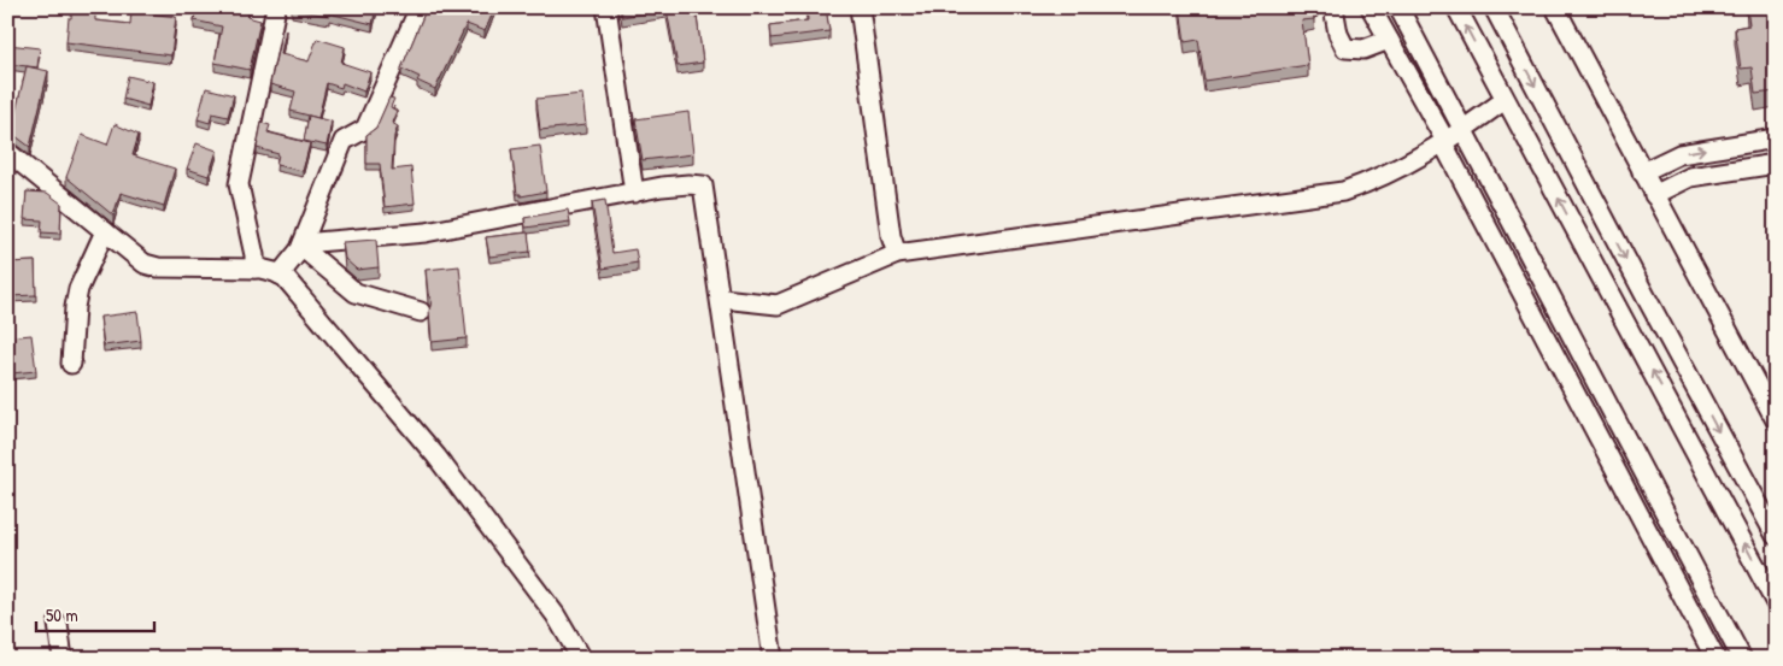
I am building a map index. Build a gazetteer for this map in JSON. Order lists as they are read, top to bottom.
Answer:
{
  "scale_bar": "50 m"
}
